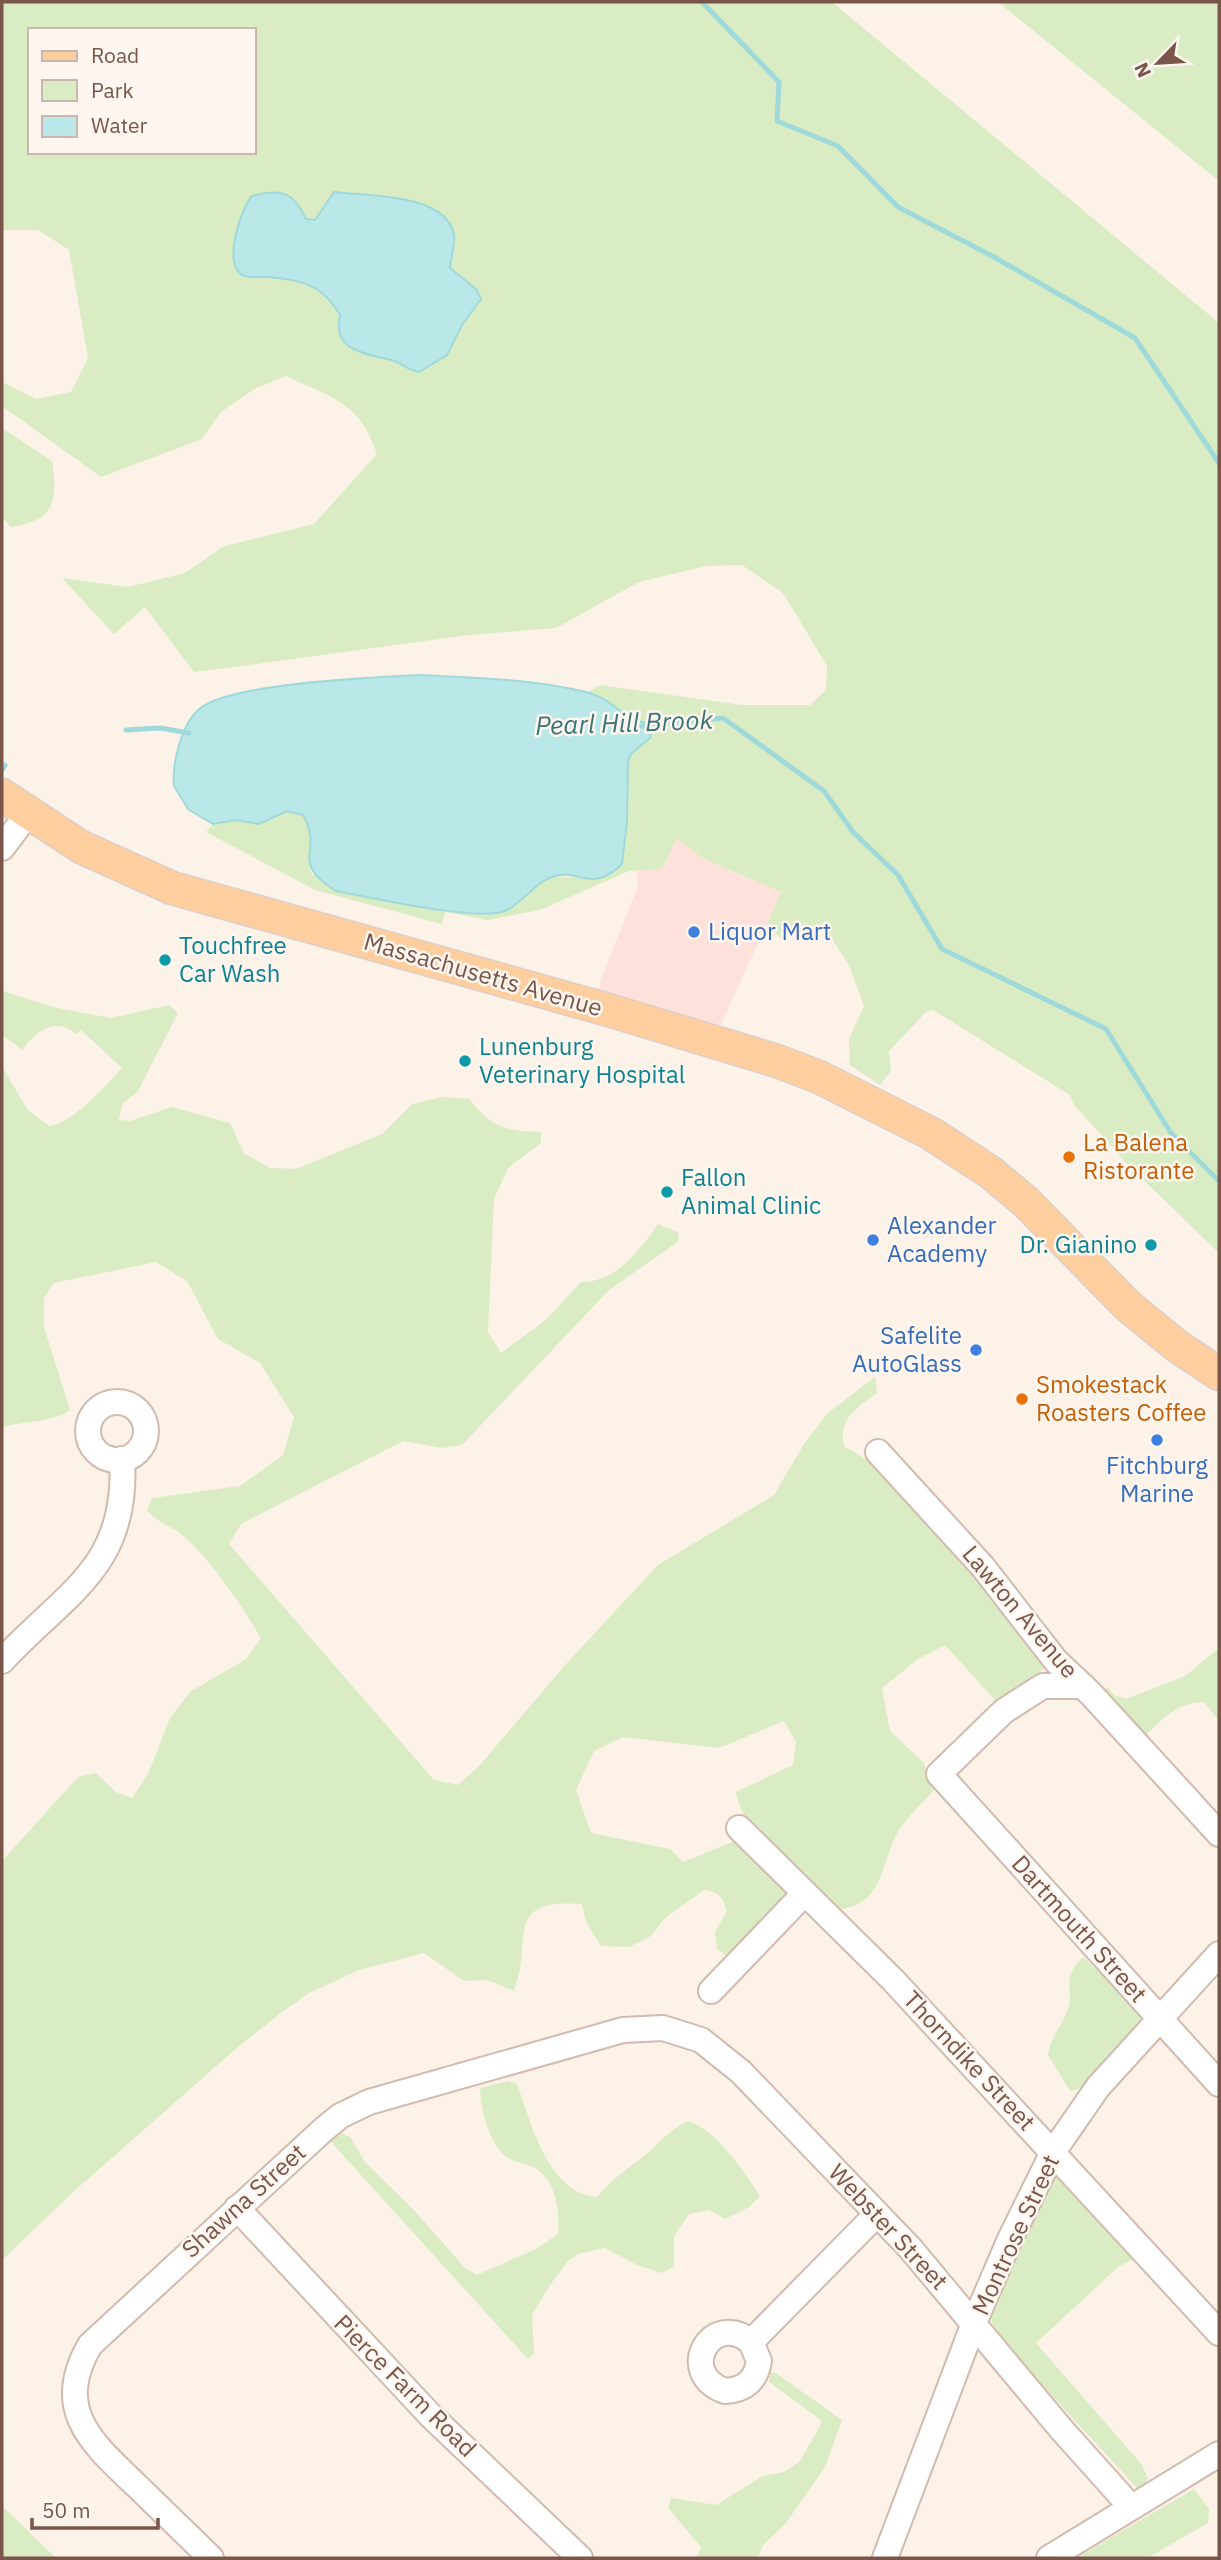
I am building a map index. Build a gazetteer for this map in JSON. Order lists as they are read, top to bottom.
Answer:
{
  "streets": {
    "main road": ["Massachusetts Avenue"],
    "street": [
      "Lawton Avenue",
      "Dartmouth Street",
      "Thorndike Street",
      "Shawna Street",
      "Webster Street",
      "Montrose Street",
      "Pierce Farm Road"
    ]
  },
  "crossings": [
    ["Lawton Avenue", "Dartmouth Street"],
    ["Dartmouth Street", "Montrose Street"],
    ["Thorndike Street", "Montrose Street"],
    ["Shawna Street", "Webster Street"],
    ["Shawna Street", "Pierce Farm Road"],
    ["Webster Street", "Montrose Street"]
  ],
  "water": ["Pearl Hill Brook"],
  "places": [
    "Liquor Mart",
    "Touchfree Car Wash",
    "Lunenburg Veterinary Hospital",
    "La Balena Ristorante",
    "Fallon Animal Clinic",
    "Alexander Academy",
    "Dr. Gianino",
    "Safelite AutoGlass",
    "Smokestack Roasters Coffee",
    "Fitchburg Marine"
  ],
  "legend": ["Road", "Park", "Water"],
  "scale_bar": "50 m",
  "north": "bottom left"
}
